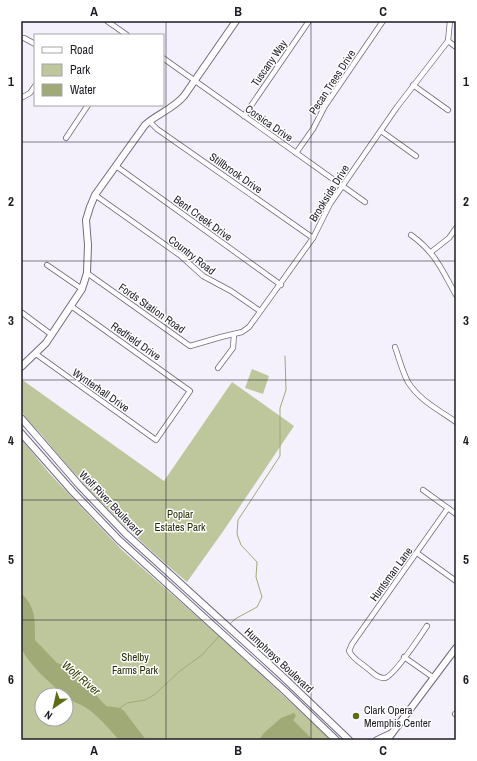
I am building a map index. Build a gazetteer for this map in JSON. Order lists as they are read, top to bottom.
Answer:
{
  "streets": {
    "main road": ["Wolf River Boulevard", "Humphreys Boulevard"],
    "street": [
      "Tuscany Way",
      "Pecan Trees Drive",
      "Corsica Drive",
      "Stillbrook Drive",
      "Brookside Drive",
      "Bent Creek Drive",
      "Country Road",
      "Fords Station Road",
      "Redfield Drive",
      "Wynterhall Drive",
      "Huntsman Lane"
    ]
  },
  "crossings": [
    ["Tuscany Way", "Corsica Drive"],
    ["Pecan Trees Drive", "Corsica Drive"],
    ["Corsica Drive", "Brookside Drive"],
    ["Stillbrook Drive", "Brookside Drive"],
    ["Brookside Drive", "Bent Creek Drive"],
    ["Brookside Drive", "Country Road"],
    ["Brookside Drive", "Fords Station Road"],
    ["Redfield Drive", "Wynterhall Drive"],
    ["Wolf River Boulevard", "Humphreys Boulevard"]
  ],
  "water": ["Wolf River"],
  "parks": ["Poplar Estates Park", "Shelby Farms Park"],
  "places": ["Clark Opera Memphis Center"],
  "legend": ["Road", "Park", "Water"],
  "north": "bottom left",
  "grid": {
    "columns": ["A", "B", "C"],
    "rows": [
      "1",
      "2",
      "3",
      "4",
      "5",
      "6"
    ]
  }
}
